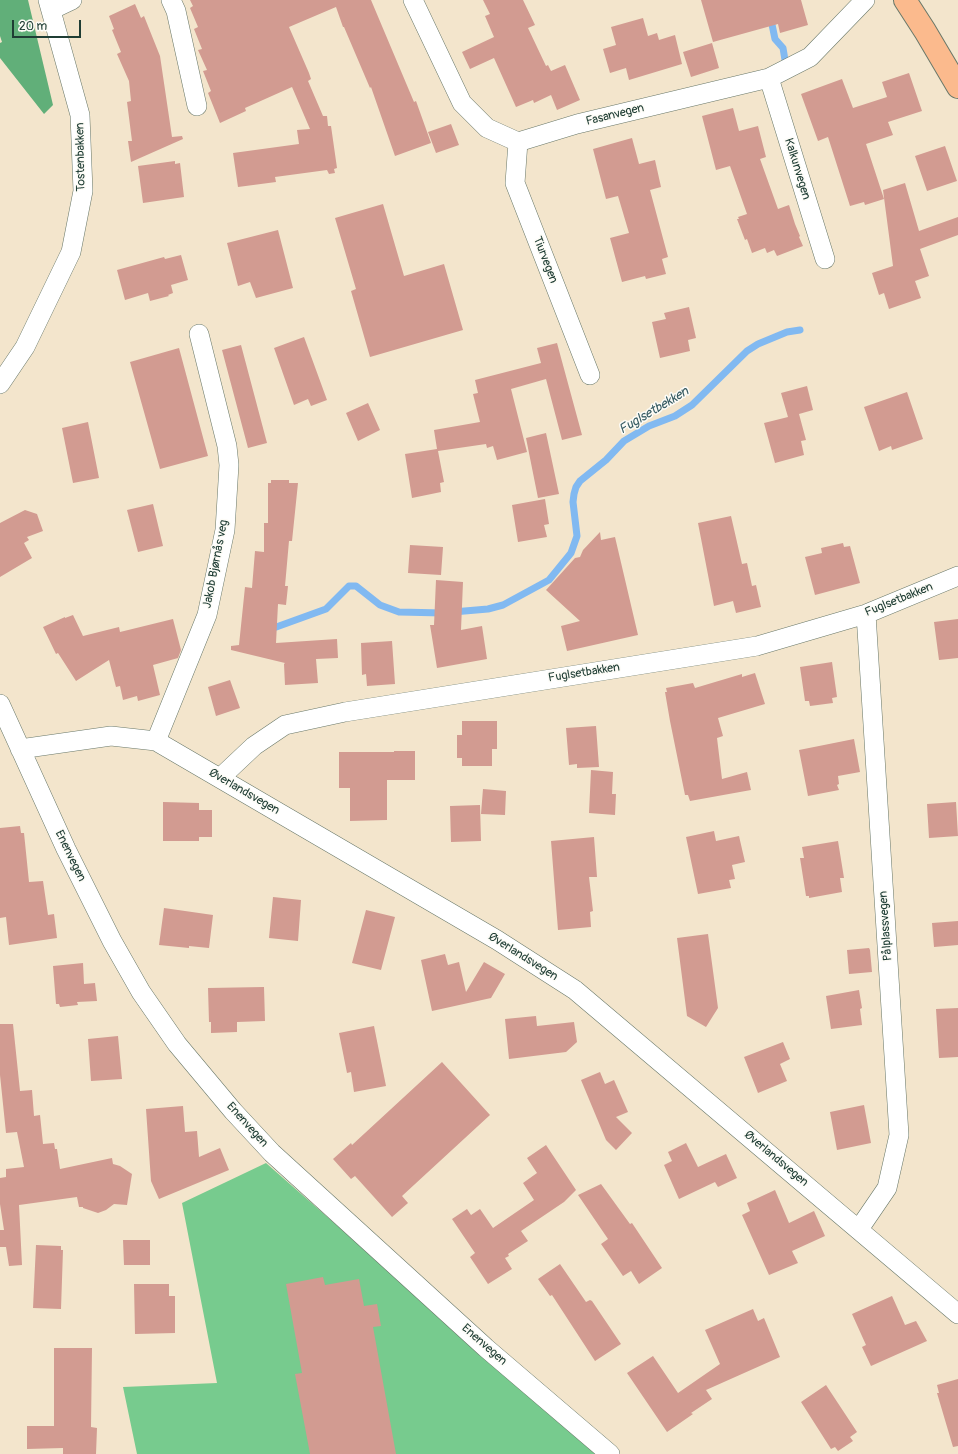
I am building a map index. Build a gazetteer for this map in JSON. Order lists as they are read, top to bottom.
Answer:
{
  "streets": {
    "street": [
      "Fasanvegen",
      "Tostenbakken",
      "Kalkunvegen",
      "Tiurvegen",
      "Jakob Bjørnås veg",
      "Fuglsetbakken",
      "Øverlandsvegen",
      "Enenvegen",
      "Pålplassvegen"
    ]
  },
  "crossings": [
    ["Fasanvegen", "Kalkunvegen"],
    ["Fasanvegen", "Tiurvegen"],
    ["Jakob Bjørnås veg", "Øverlandsvegen"],
    ["Fuglsetbakken", "Øverlandsvegen"],
    ["Fuglsetbakken", "Pålplassvegen"],
    ["Øverlandsvegen", "Enenvegen"],
    ["Øverlandsvegen", "Pålplassvegen"]
  ],
  "water": ["Fuglsetbekken"],
  "scale_bar": "20 m"
}
